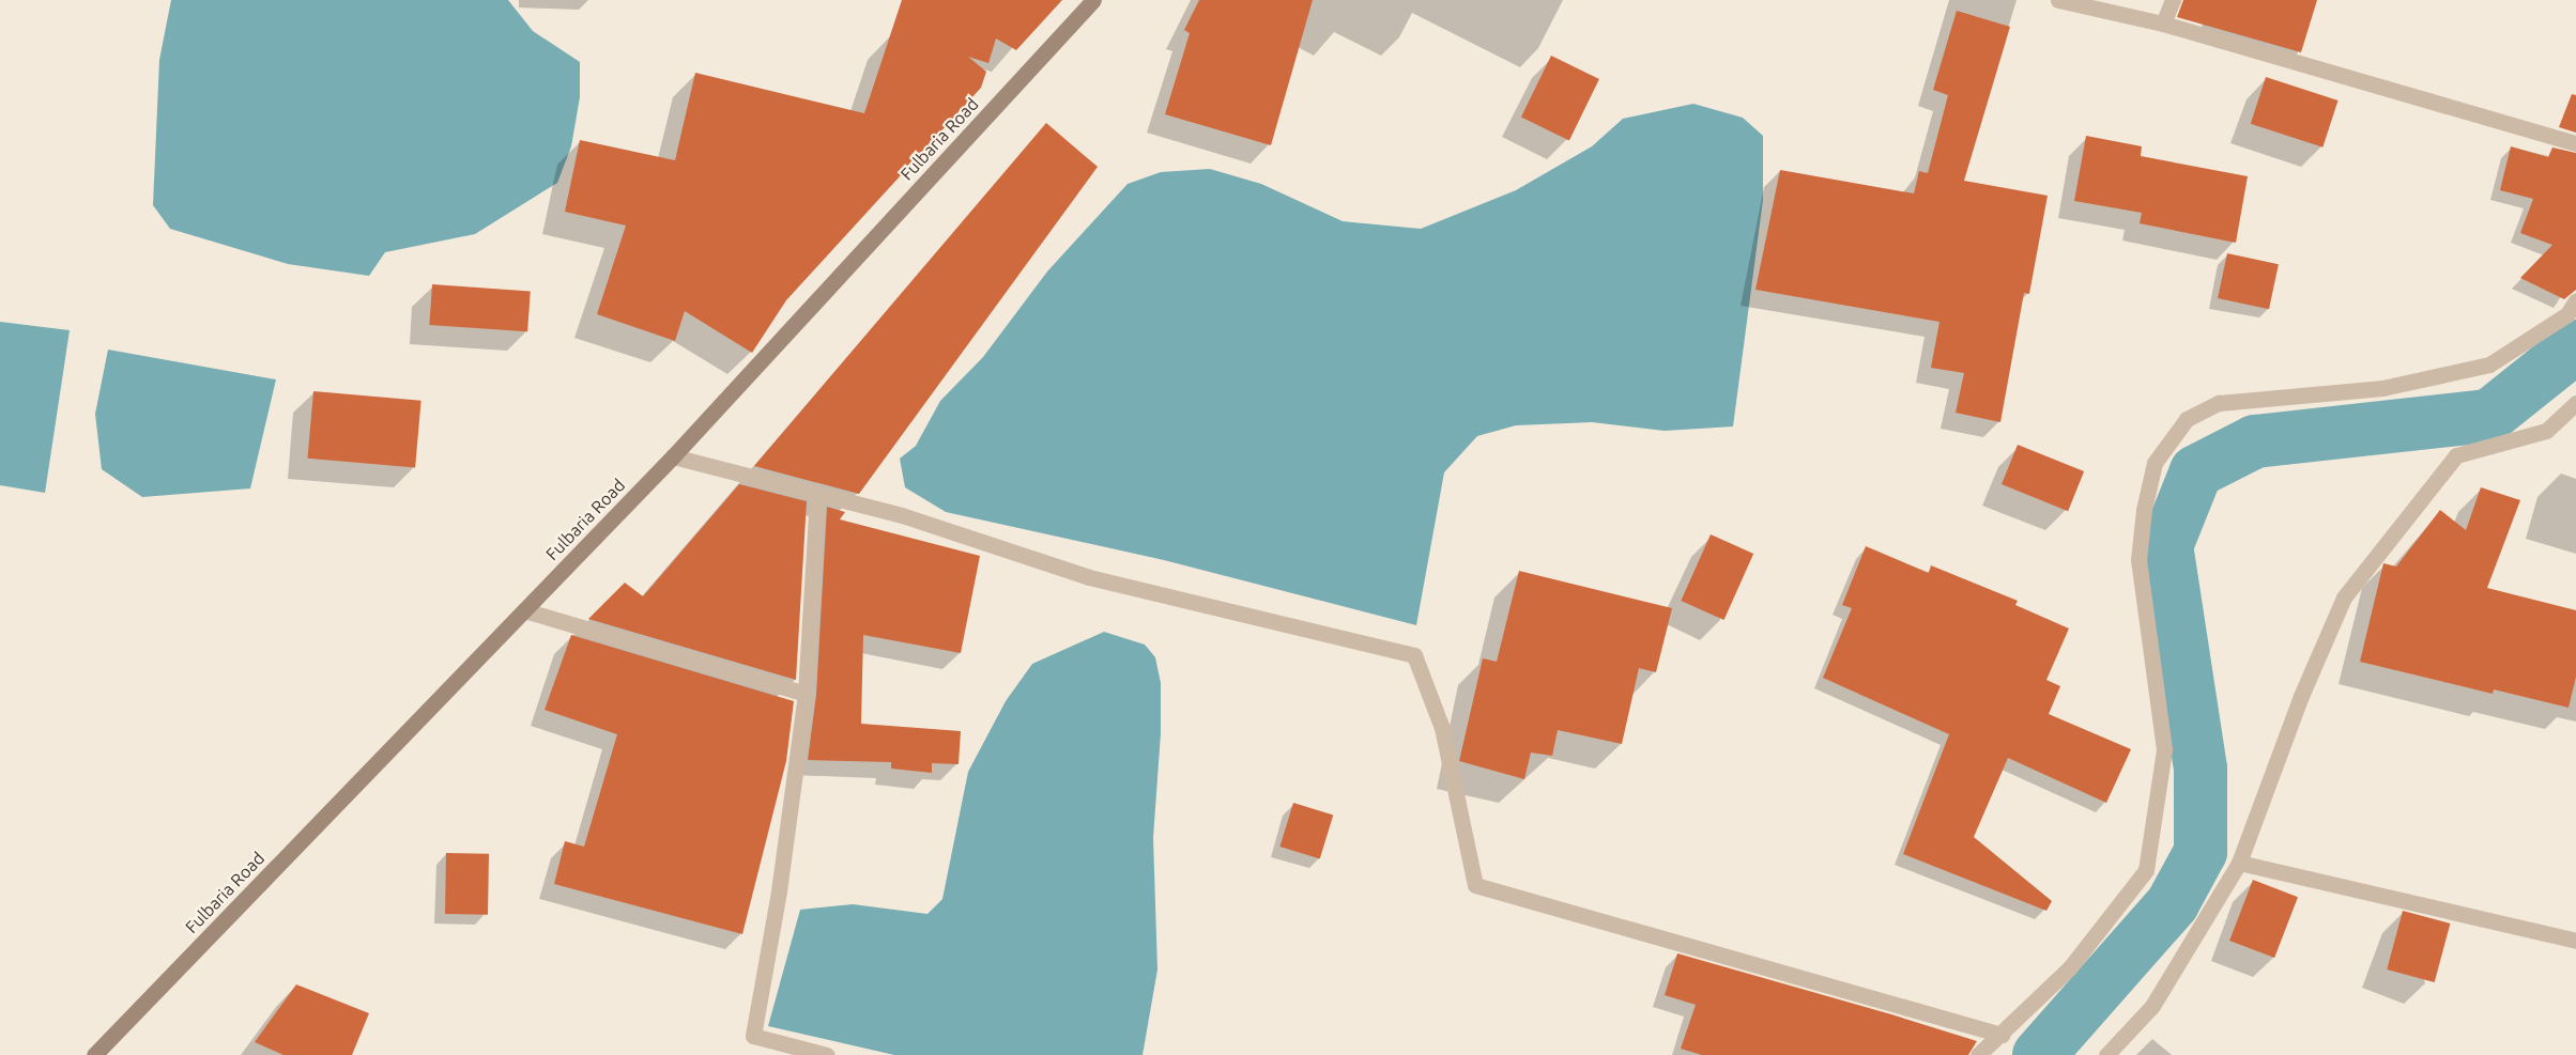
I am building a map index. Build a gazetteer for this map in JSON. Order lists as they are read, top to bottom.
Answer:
{
  "streets": {
    "main road": ["Fulbaria Road"]
  }
}
